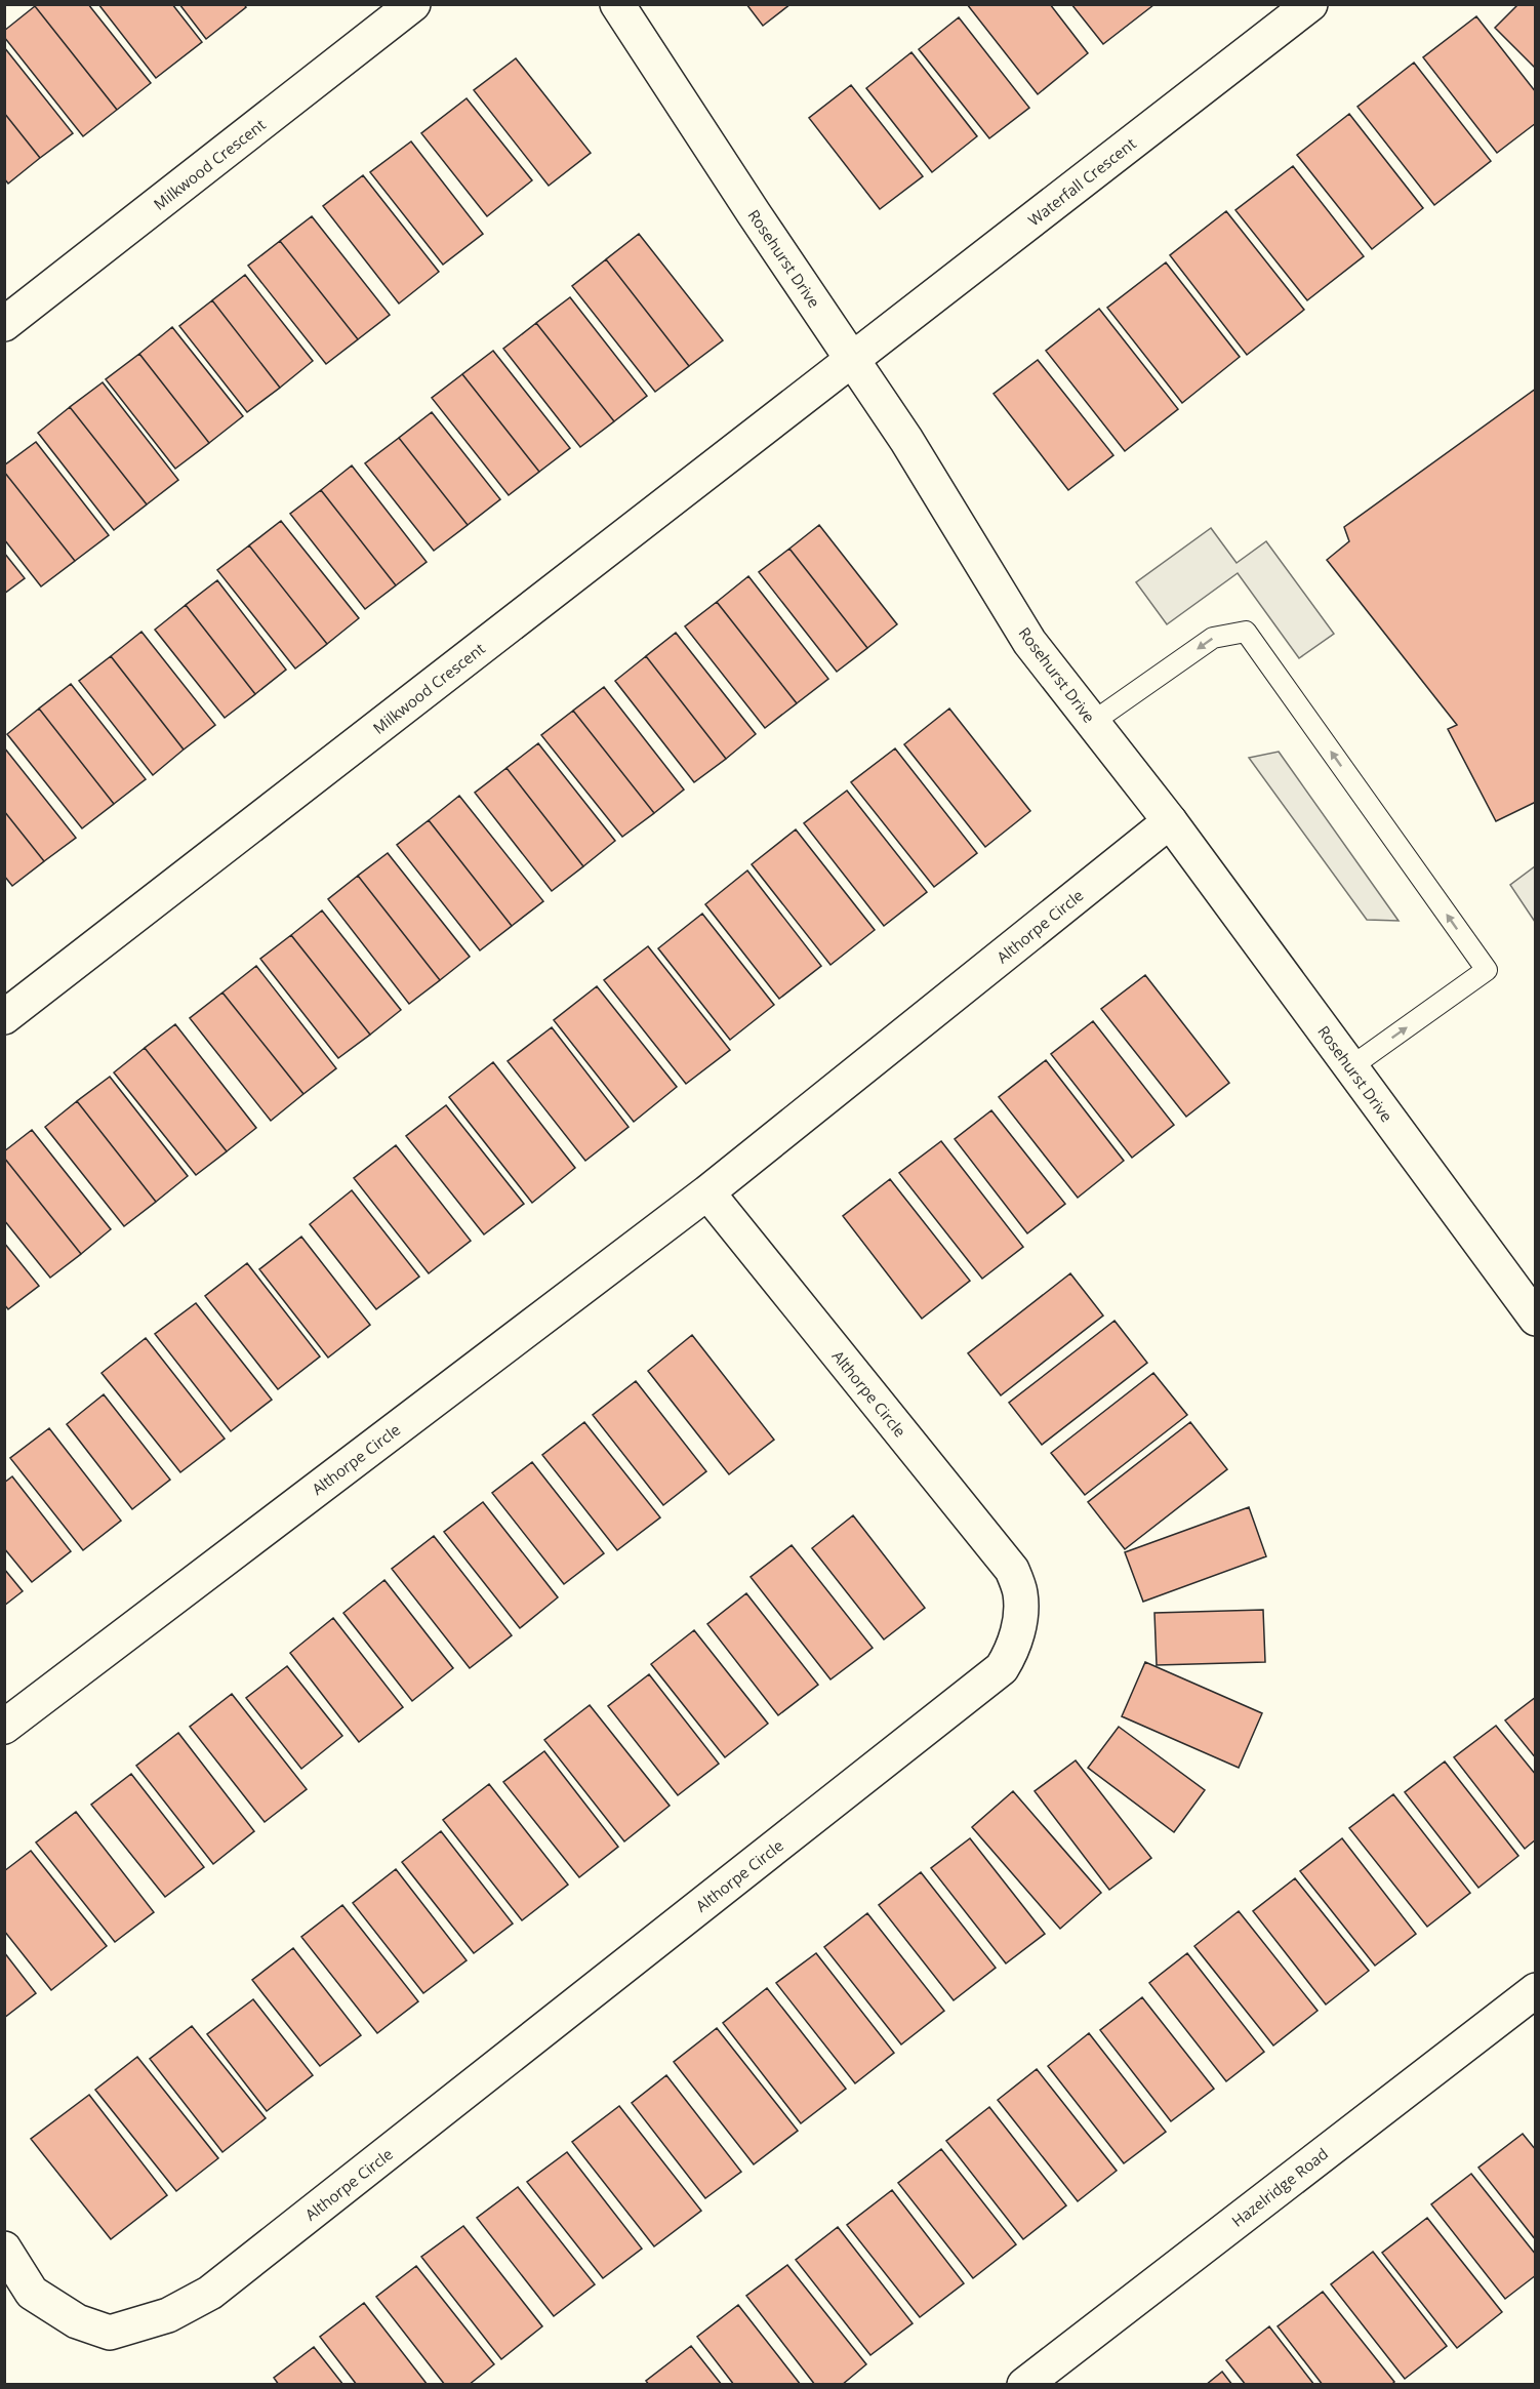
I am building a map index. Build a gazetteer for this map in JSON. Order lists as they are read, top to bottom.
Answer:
{
  "streets": {
    "street": [
      "Milkwood Crescent",
      "Waterfall Crescent",
      "Rosehurst Drive",
      "Althorpe Circle",
      "Hazelridge Road"
    ]
  },
  "crossings": [
    ["Milkwood Crescent", "Waterfall Crescent"],
    ["Milkwood Crescent", "Rosehurst Drive"],
    ["Waterfall Crescent", "Rosehurst Drive"],
    ["Rosehurst Drive", "Althorpe Circle"]
  ]
}
